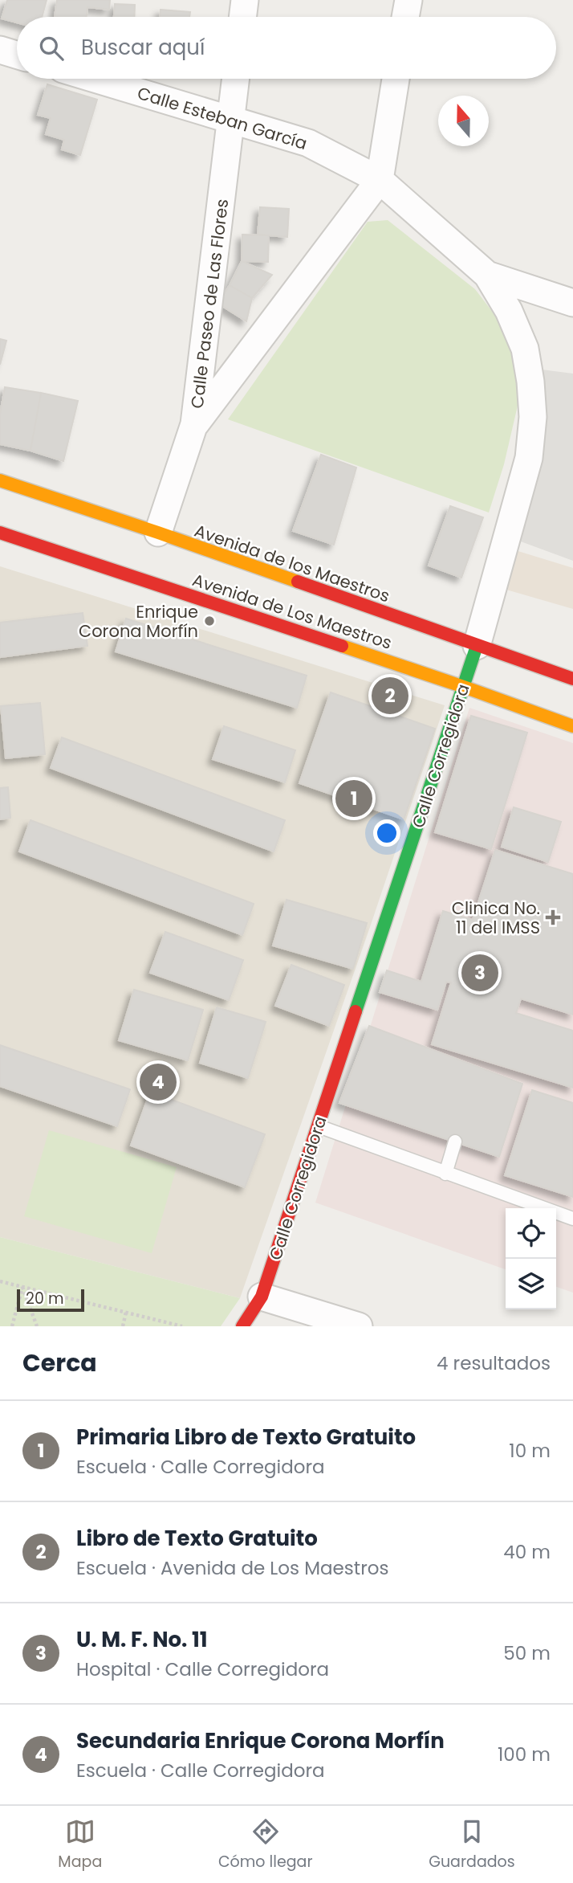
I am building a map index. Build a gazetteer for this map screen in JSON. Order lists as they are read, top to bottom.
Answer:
{
  "streets": {
    "main road": ["Avenida de los Maestros", "Avenida de Los Maestros", "Calle Corregidora"],
    "street": ["Calle Esteban García", "Calle Paseo de Las Flores"]
  },
  "crossings": [
    ["Calle Esteban García", "Calle Paseo de Las Flores"],
    ["Calle Esteban García", "Calle Corregidora"],
    ["Calle Paseo de Las Flores", "Avenida de los Maestros"],
    ["Avenida de los Maestros", "Calle Corregidora"],
    ["Avenida de Los Maestros", "Calle Corregidora"]
  ],
  "places": {
    "other": ["Enrique Corona Morfín"],
    "health": ["Clinica No. 11 del IMSS"]
  },
  "scale_bar": "20 m",
  "north": "top",
  "page": {
    "search": "Buscar aquí",
    "pins": [
      "2",
      "1",
      "3",
      "4"
    ],
    "scale": "20 m",
    "heading": ["Cerca", "4 resultados"],
    "list": [
      {
        "mark": "1",
        "name": "Primaria Libro de Texto Gratuito",
        "note": "Escuela · Calle Corregidora",
        "value": "10 m"
      },
      {
        "mark": "2",
        "name": "Libro de Texto Gratuito",
        "note": "Escuela · Avenida de Los Maestros",
        "value": "40 m"
      },
      {
        "mark": "3",
        "name": "U. M. F. No. 11",
        "note": "Hospital · Calle Corregidora",
        "value": "50 m"
      },
      {
        "mark": "4",
        "name": "Secundaria Enrique Corona Morfín",
        "note": "Escuela · Calle Corregidora",
        "value": "100 m"
      }
    ],
    "nav": ["Mapa", "Cómo llegar", "Guardados"]
  }
}
